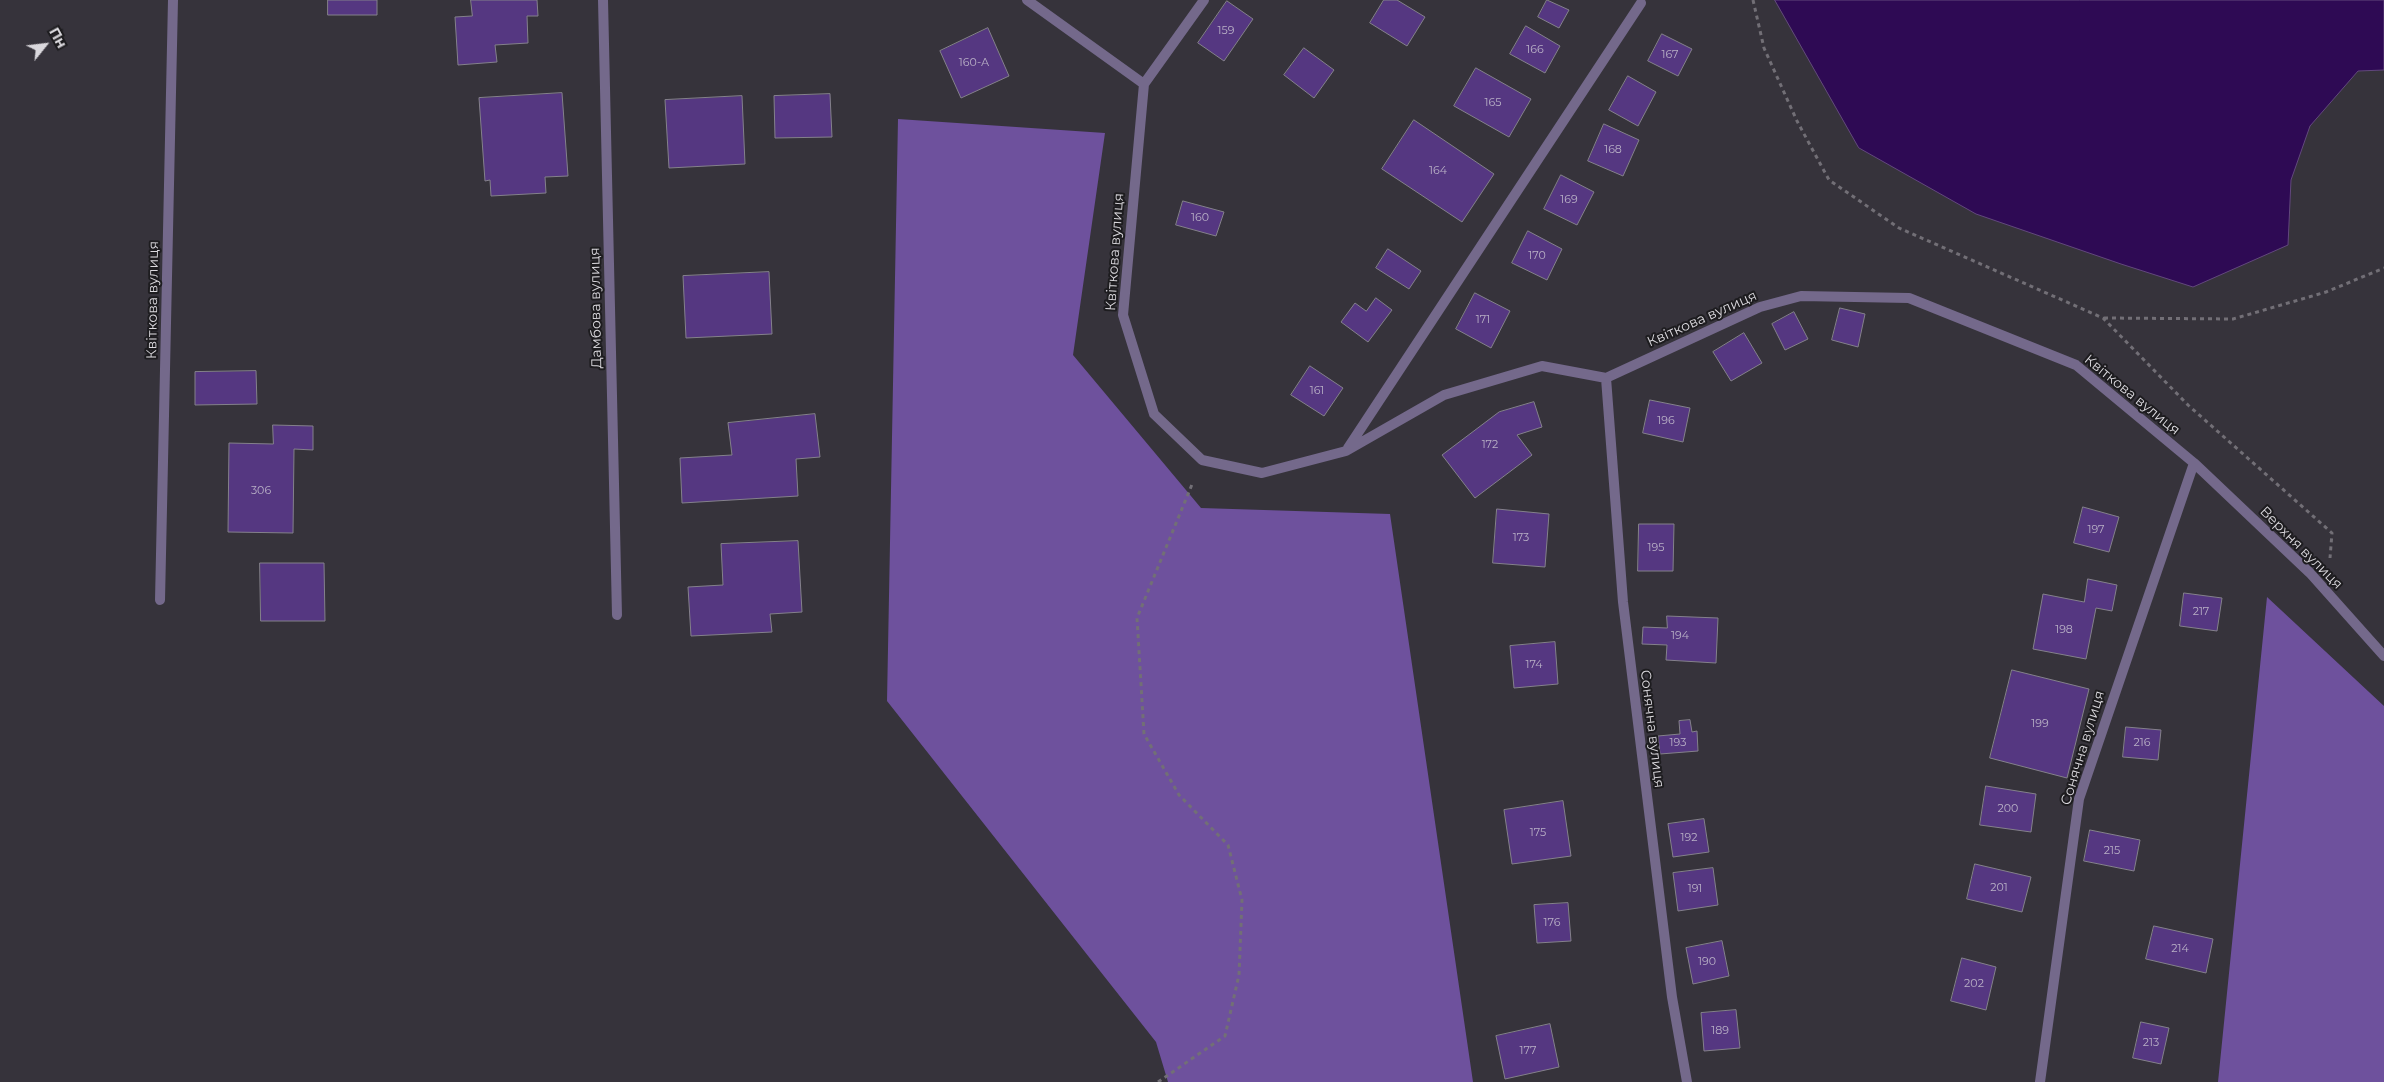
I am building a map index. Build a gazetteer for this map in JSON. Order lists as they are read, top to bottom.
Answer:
{
  "streets": {
    "street": [
      "Квіткова вулиця",
      "Дамбова вулиця",
      "Верхня вулиця",
      "Сонячна вулиця"
    ]
  },
  "crossings": [
    ["Квіткова вулиця", "Верхня вулиця"],
    ["Квіткова вулиця", "Сонячна вулиця"],
    ["Верхня вулиця", "Сонячна вулиця"]
  ],
  "house_numbers": [
    "159",
    "166",
    "167",
    "160-А",
    "165",
    "168",
    "164",
    "169",
    "160",
    "170",
    "171",
    "161",
    "196",
    "172",
    "306",
    "197",
    "173",
    "195",
    "217",
    "198",
    "194",
    "174",
    "199",
    "193",
    "216",
    "200",
    "175",
    "192",
    "215",
    "201",
    "191",
    "176",
    "214",
    "190",
    "202",
    "189",
    "213",
    "177"
  ],
  "north": "top right"
}
